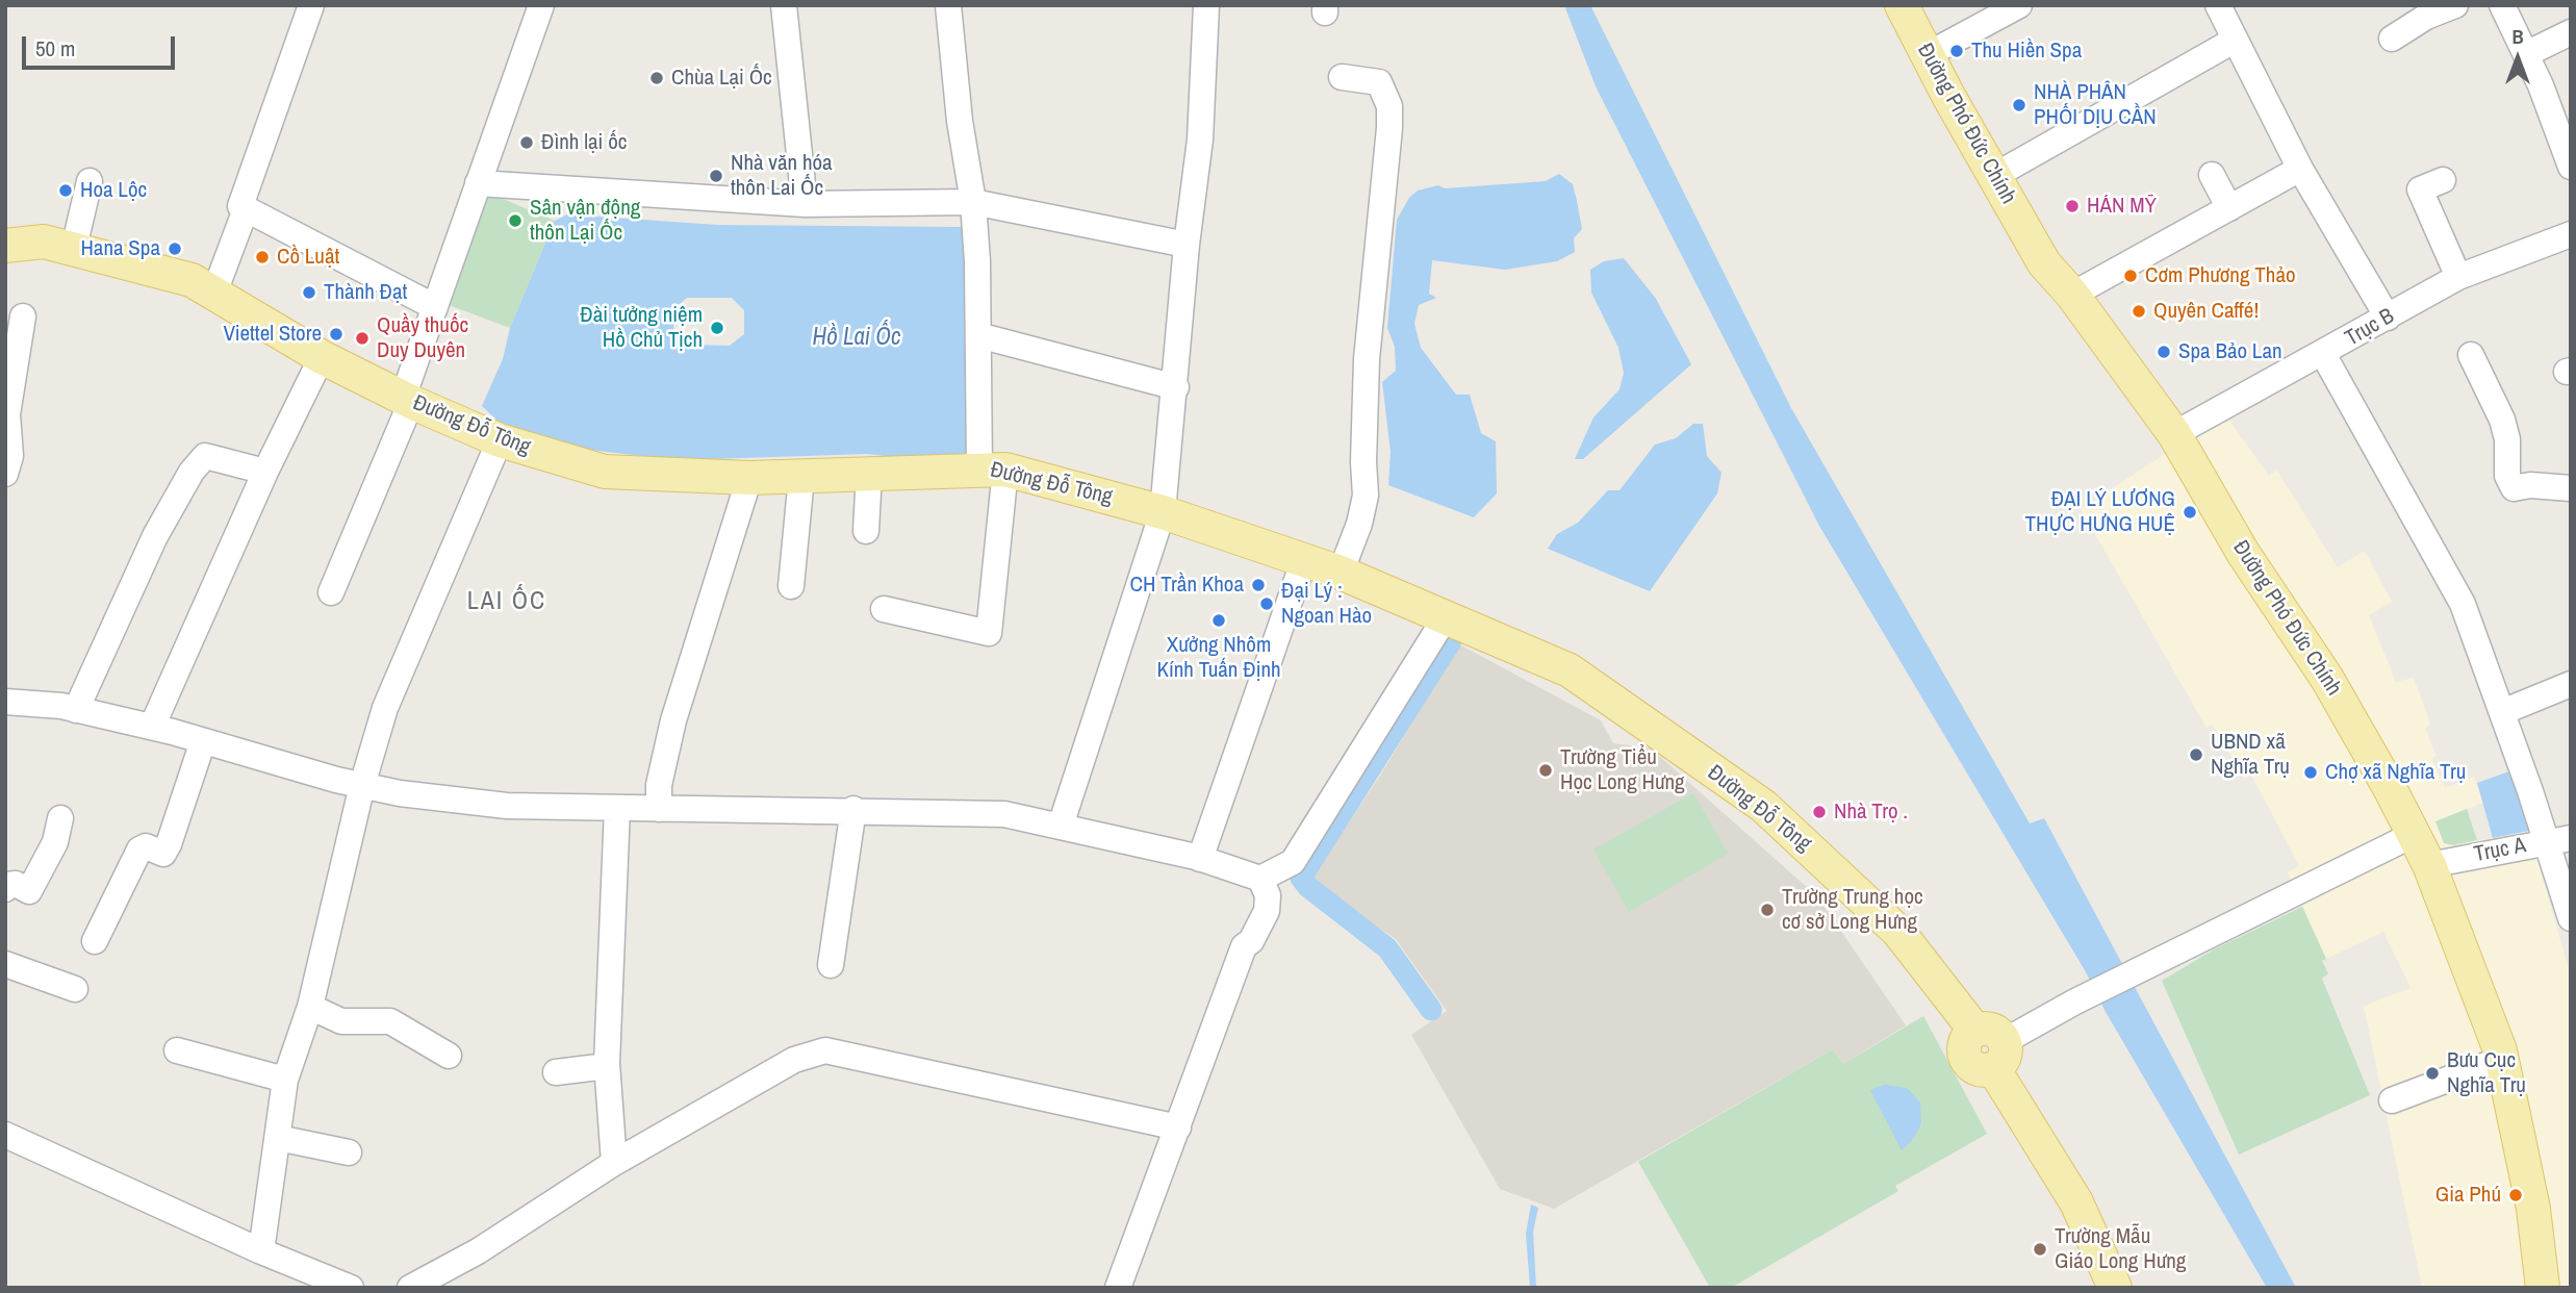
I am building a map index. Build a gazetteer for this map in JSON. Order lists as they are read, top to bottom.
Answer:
{
  "streets": {
    "main road": ["Đường Phó Đức Chính", "Đường Đỗ Tông"],
    "street": ["Trục B", "Trục A"]
  },
  "crossings": [
    ["Đường Phó Đức Chính", "Trục B"],
    ["Đường Phó Đức Chính", "Trục A"]
  ],
  "districts": ["LAI ỐC"],
  "water": ["Hồ Lai Ốc"],
  "places": [
    "Thu Hiền Spa",
    "Chùa Lại Ốc",
    "NHÀ PHÂN PHỐI DỊU CẦN",
    "Đình lại ốc",
    "Nhà văn hóa thôn Lai Ốc",
    "Hoa Lộc",
    "HÁN MỸ",
    "Sân vận động thôn Lại Ốc",
    "Hana Spa",
    "Cồ Luật",
    "Cơm Phương Thảo",
    "Thành Đạt",
    "Quyên Caffé!",
    "Đài tưởng niệm Hồ Chủ Tịch",
    "Viettel Store",
    "Quầy thuốc Duy Duyên",
    "Spa Bảo Lan",
    "ĐẠI LÝ LƯƠNG THỰC HƯNG HUỆ",
    "CH Trần Khoa",
    "Đại Lý : Ngoan Hào",
    "Xưởng Nhôm Kính Tuấn Định",
    "UBND xã Nghĩa Trụ",
    "Trường Tiểu Học Long Hưng",
    "Chợ xã Nghĩa Trụ",
    "Nhà Trọ .",
    "Trường Trung học cơ sở Long Hưng",
    "Bưu Cục Nghĩa Trụ",
    "Gia Phú",
    "Trường Mẫu Giáo Long Hưng"
  ],
  "scale_bar": "50 m",
  "north": "top"
}
